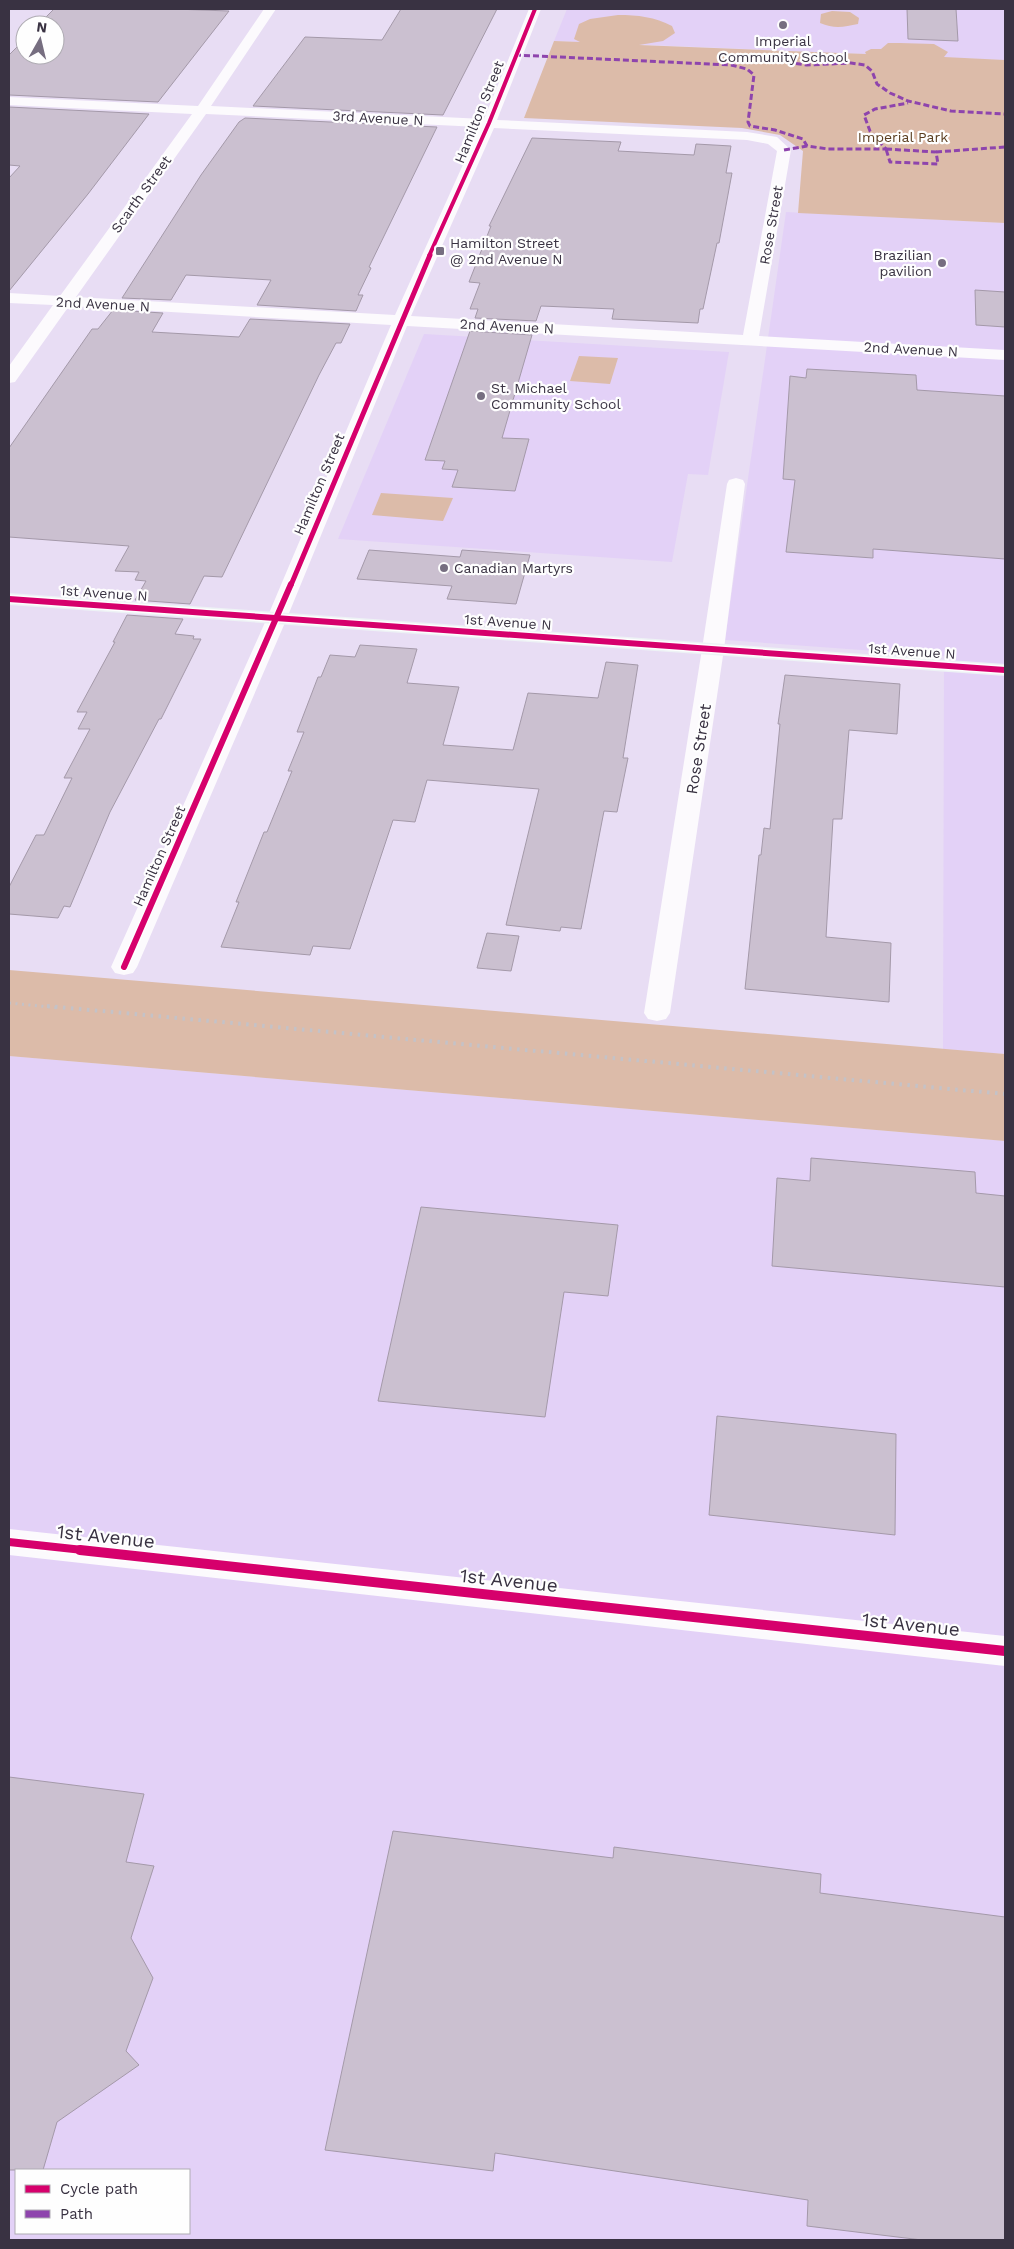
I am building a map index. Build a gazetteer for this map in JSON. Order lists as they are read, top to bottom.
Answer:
{
  "streets": {
    "street": [
      "Hamilton Street",
      "3rd Avenue N",
      "Scarth Street",
      "Rose Street",
      "2nd Avenue N",
      "1st Avenue N",
      "1st Avenue"
    ]
  },
  "crossings": [
    ["Hamilton Street", "3rd Avenue N"],
    ["Hamilton Street", "2nd Avenue N"],
    ["Hamilton Street", "1st Avenue N"],
    ["3rd Avenue N", "Scarth Street"],
    ["3rd Avenue N", "Rose Street"],
    ["Scarth Street", "2nd Avenue N"],
    ["Rose Street", "2nd Avenue N"],
    ["Rose Street", "1st Avenue N"]
  ],
  "parks": ["Imperial Park"],
  "places": {
    "other": [
      "Imperial Community School",
      "Brazilian pavilion",
      "St. Michael Community School",
      "Canadian Martyrs"
    ],
    "transit": ["Hamilton Street @ 2nd Avenue N"]
  },
  "legend": ["Cycle path", "Path"],
  "north": "top"
}
